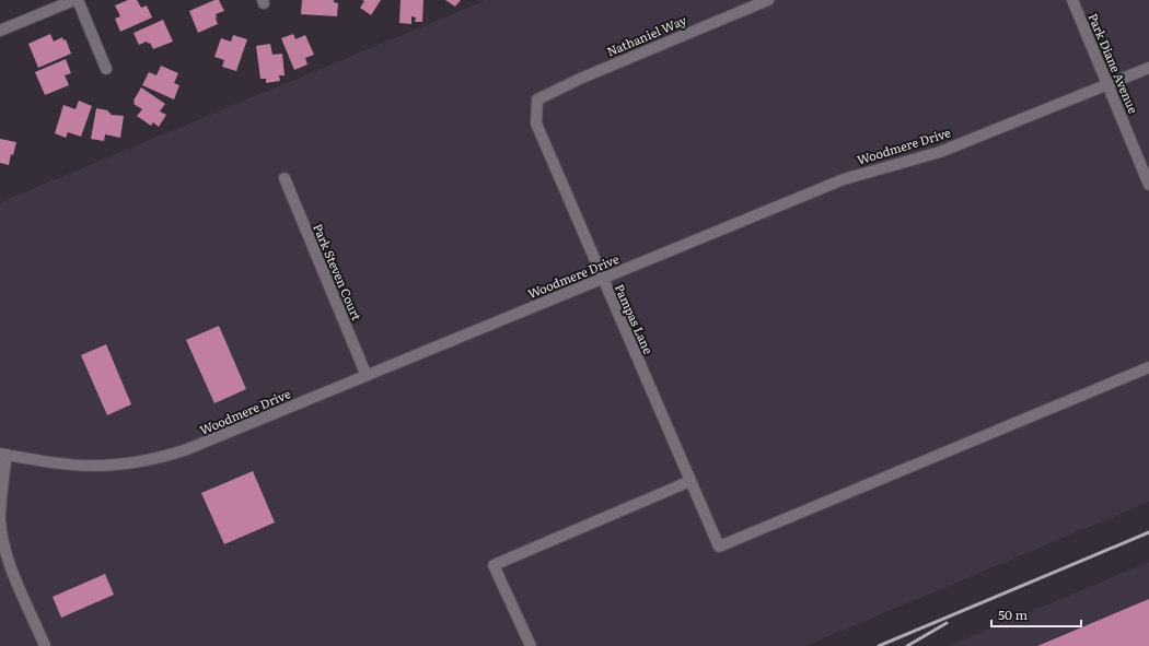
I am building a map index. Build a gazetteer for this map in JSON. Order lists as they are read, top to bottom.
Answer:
{
  "streets": {
    "street": [
      "Nathaniel Way",
      "Park Diane Avenue",
      "Woodmere Drive",
      "Park Steven Court",
      "Pampas Lane"
    ]
  },
  "crossings": [
    ["Nathaniel Way", "Pampas Lane"],
    ["Park Diane Avenue", "Woodmere Drive"],
    ["Woodmere Drive", "Park Steven Court"],
    ["Woodmere Drive", "Pampas Lane"]
  ],
  "scale_bar": "50 m"
}
